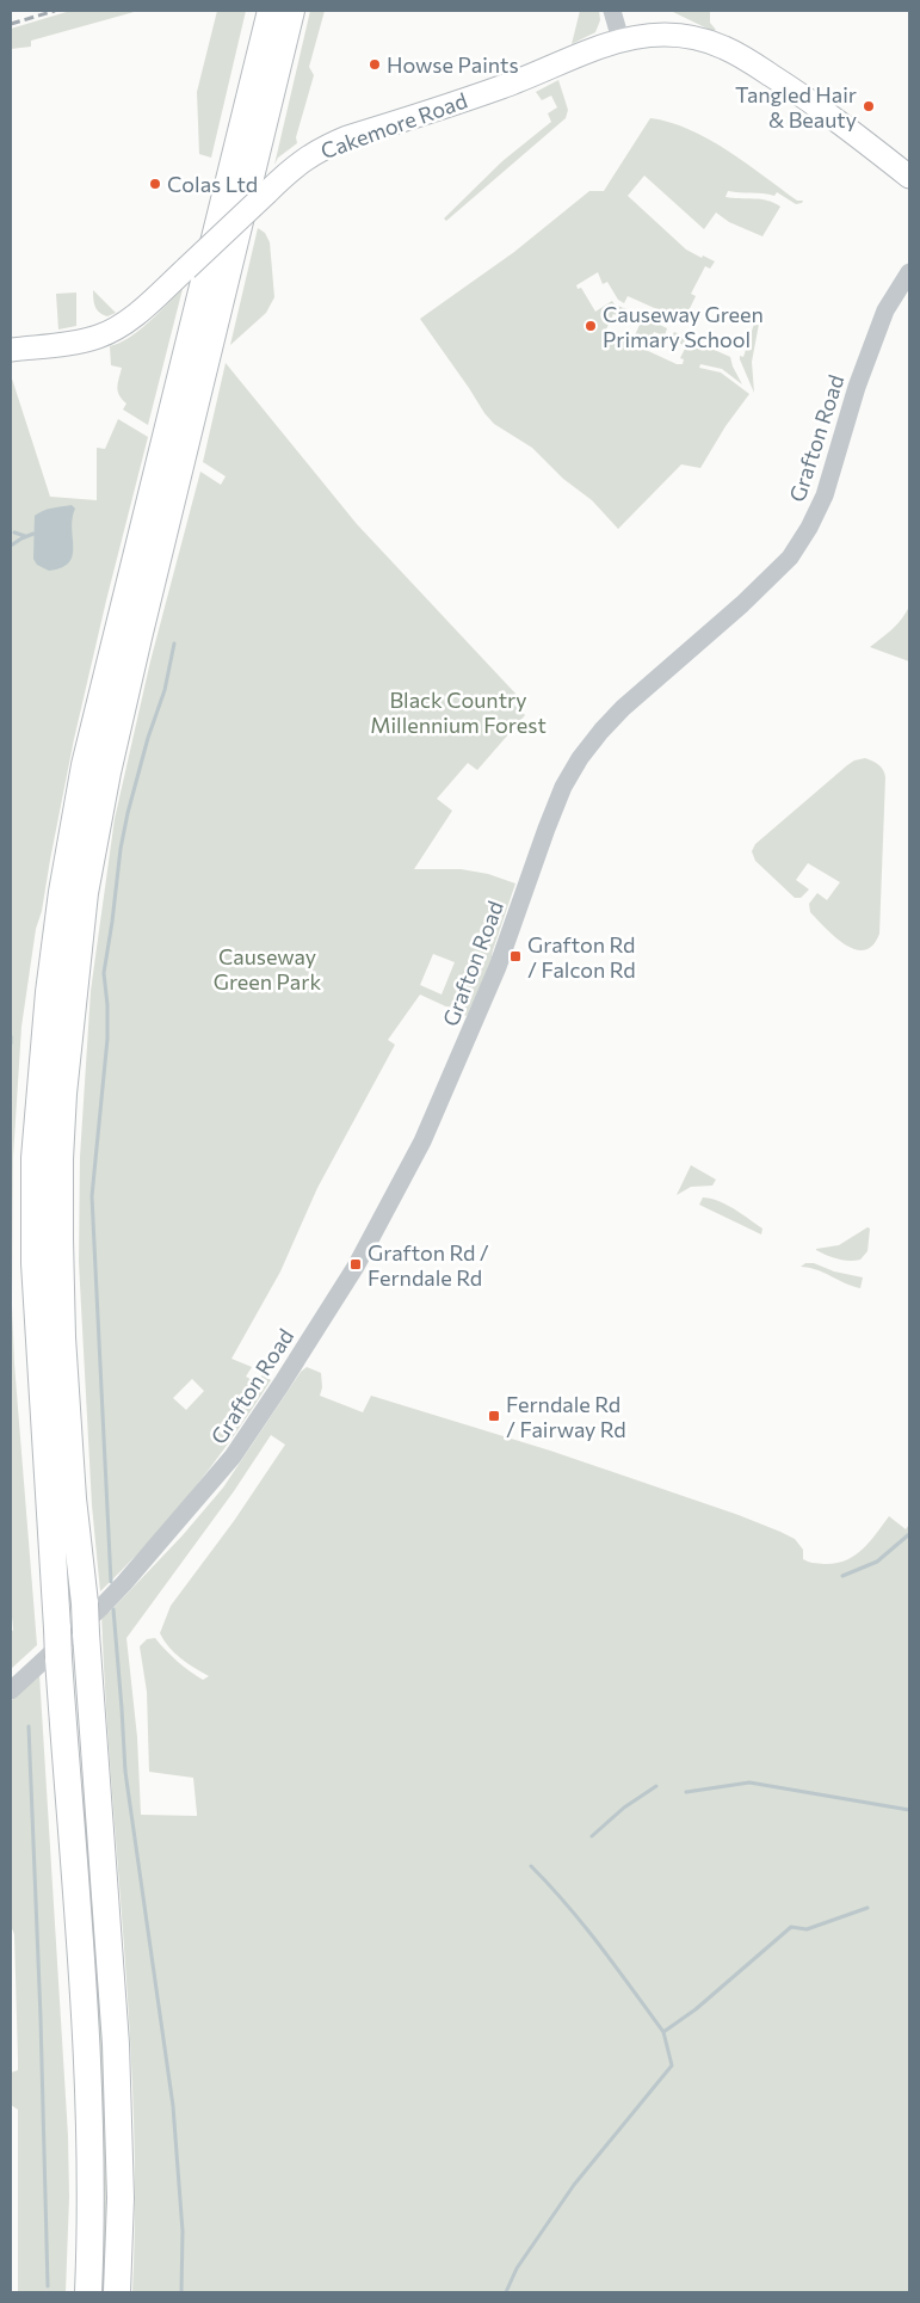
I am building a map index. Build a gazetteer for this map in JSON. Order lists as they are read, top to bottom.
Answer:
{
  "streets": {
    "main road": ["Cakemore Road"],
    "street": ["Grafton Road"]
  },
  "parks": ["Black Country Millennium Forest", "Causeway Green Park"],
  "places": {
    "other": [
      "Howse Paints",
      "Tangled Hair & Beauty",
      "Colas Ltd",
      "Causeway Green Primary School"
    ],
    "transit": ["Grafton Rd / Falcon Rd", "Grafton Rd / Ferndale Rd", "Ferndale Rd / Fairway Rd"]
  }
}
